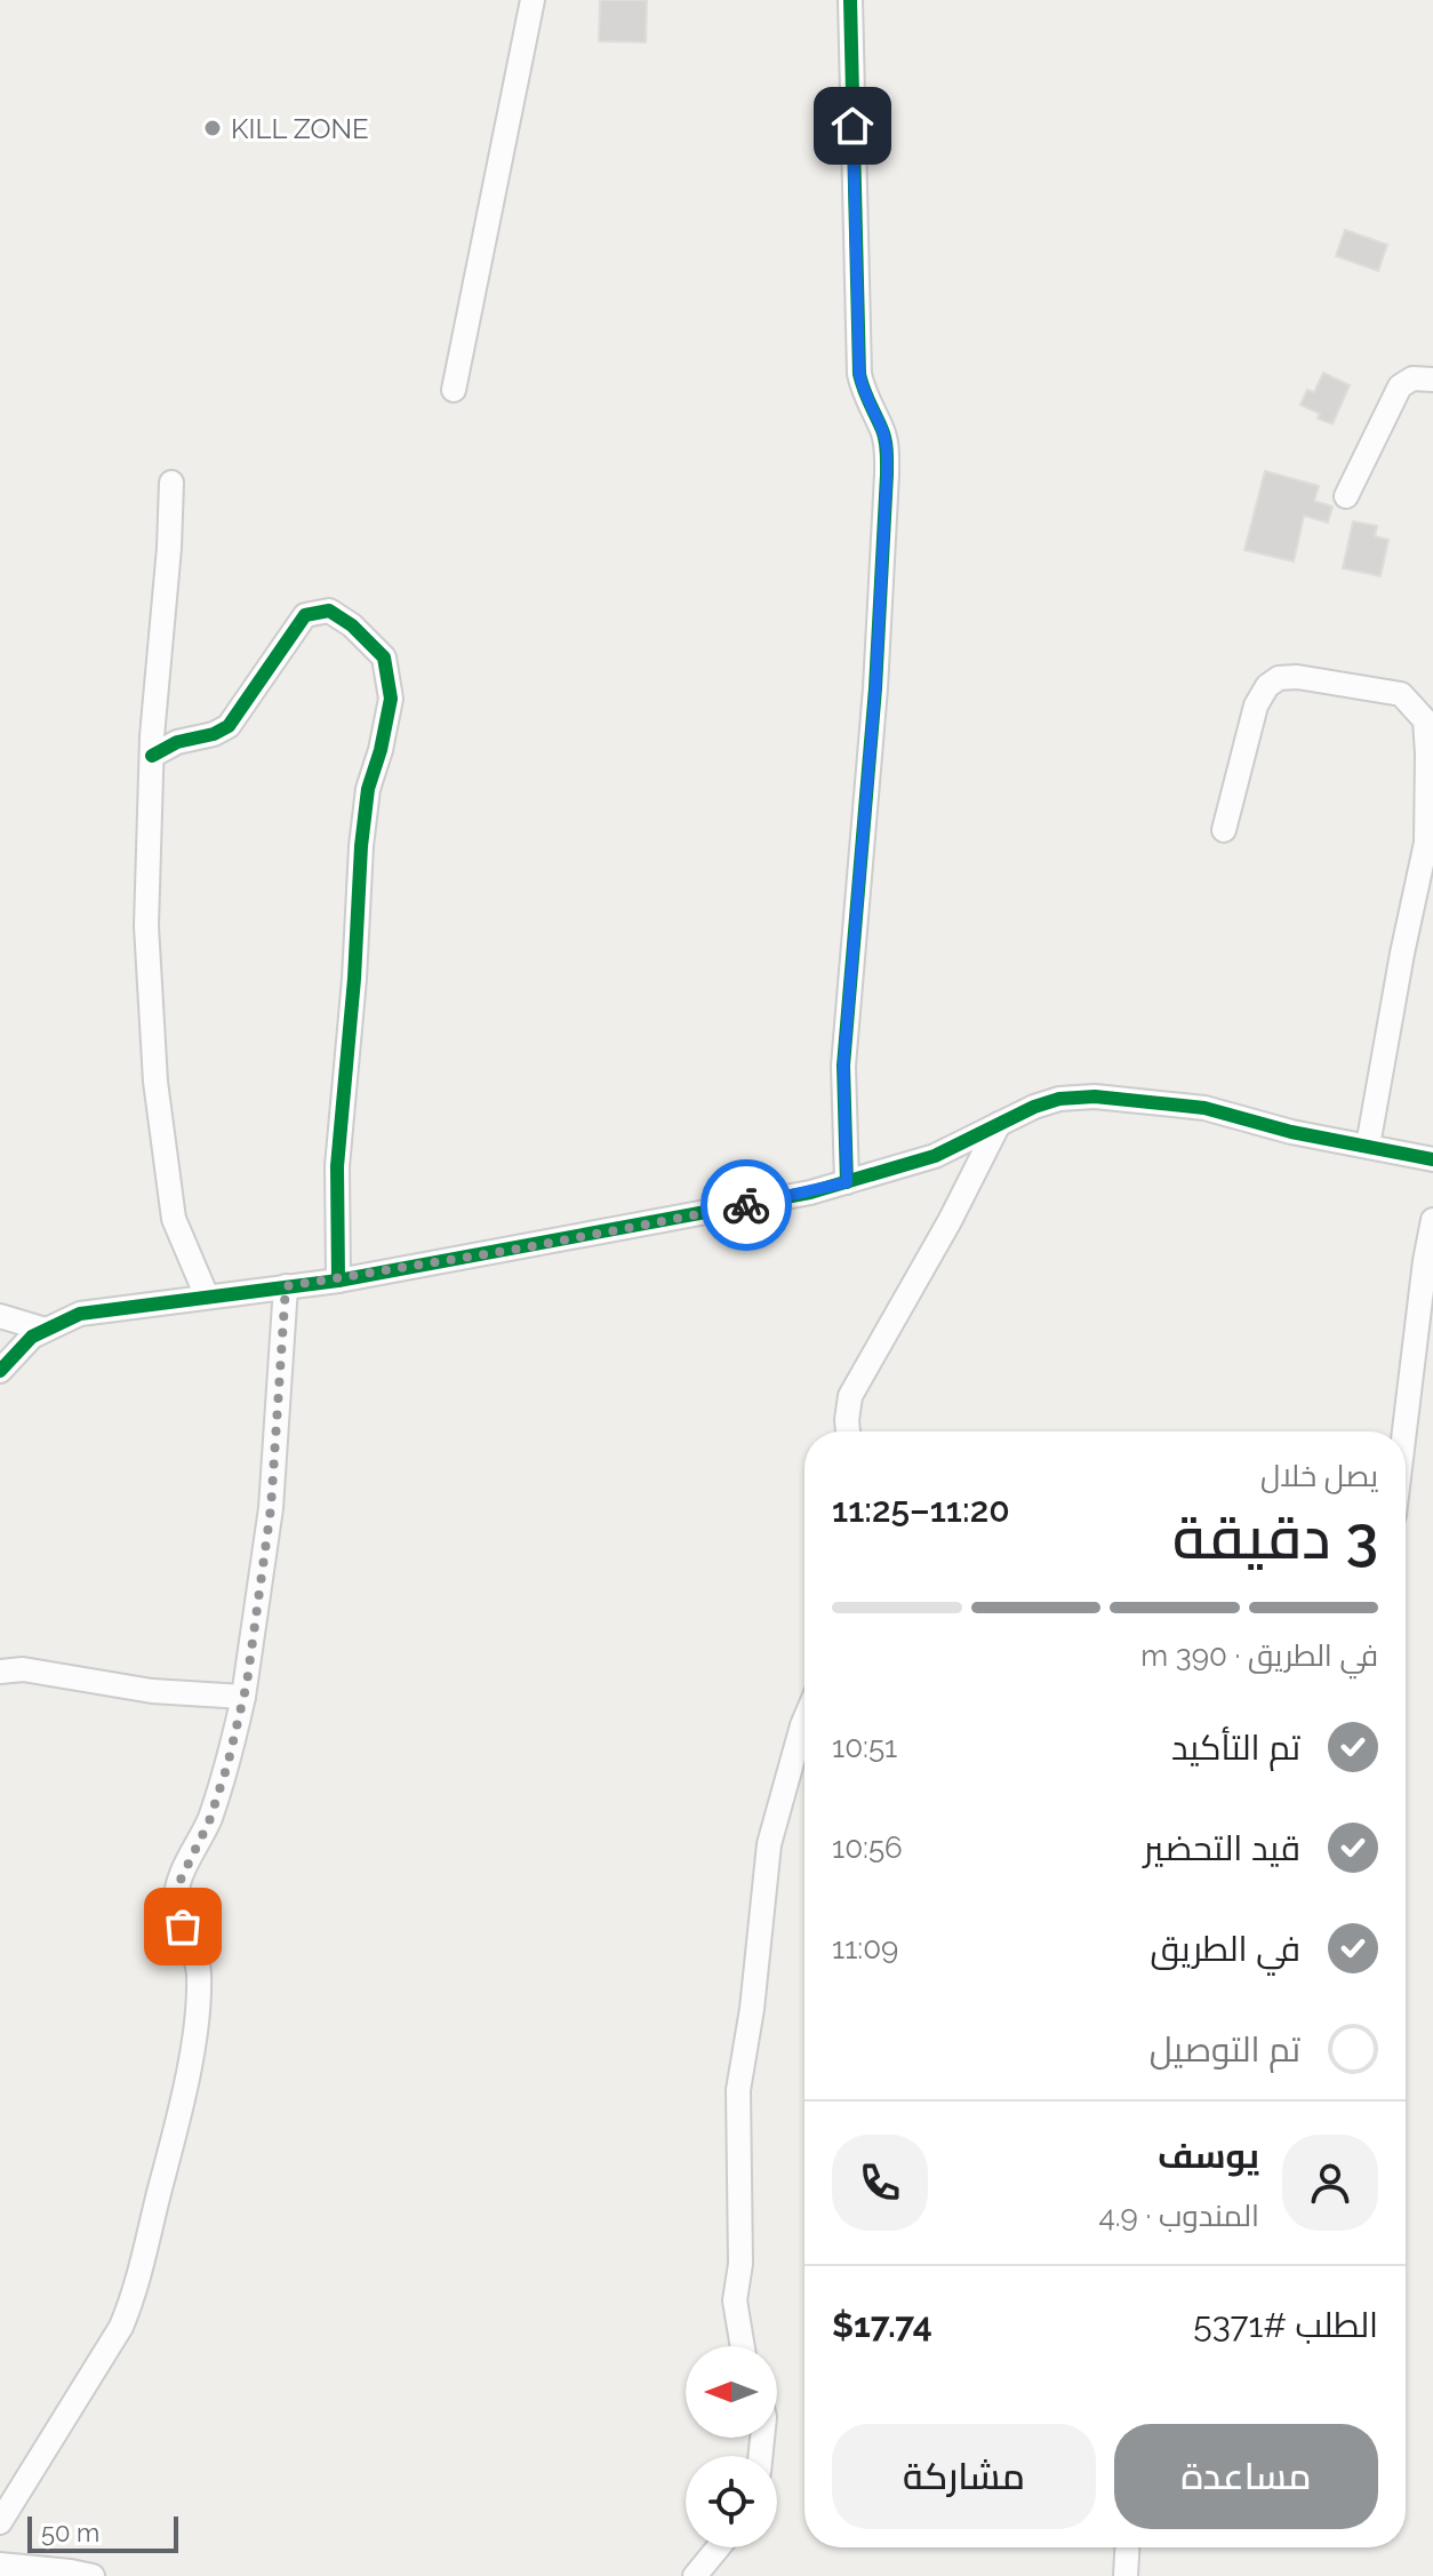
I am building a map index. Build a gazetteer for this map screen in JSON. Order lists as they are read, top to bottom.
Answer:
{
  "places": ["KILL ZONE"],
  "scale_bar": "50 m",
  "north": "left",
  "page": {
    "heading": ["3 دقيقة", "يصل خلال", "11:20–11:25"],
    "panel": [
      "يوسف",
      "المندوب · 4.9",
      "الطلب #5371",
      "$17.74"
    ],
    "bar": "في الطريق · 390 m",
    "list": [
      ["تم التأكيد", "10:51"],
      ["قيد التحضير", "10:56"],
      ["في الطريق", "11:09"],
      "تم التوصيل"
    ],
    "buttons": ["مساعدة", "مشاركة"],
    "scale": "50 m"
  }
}
